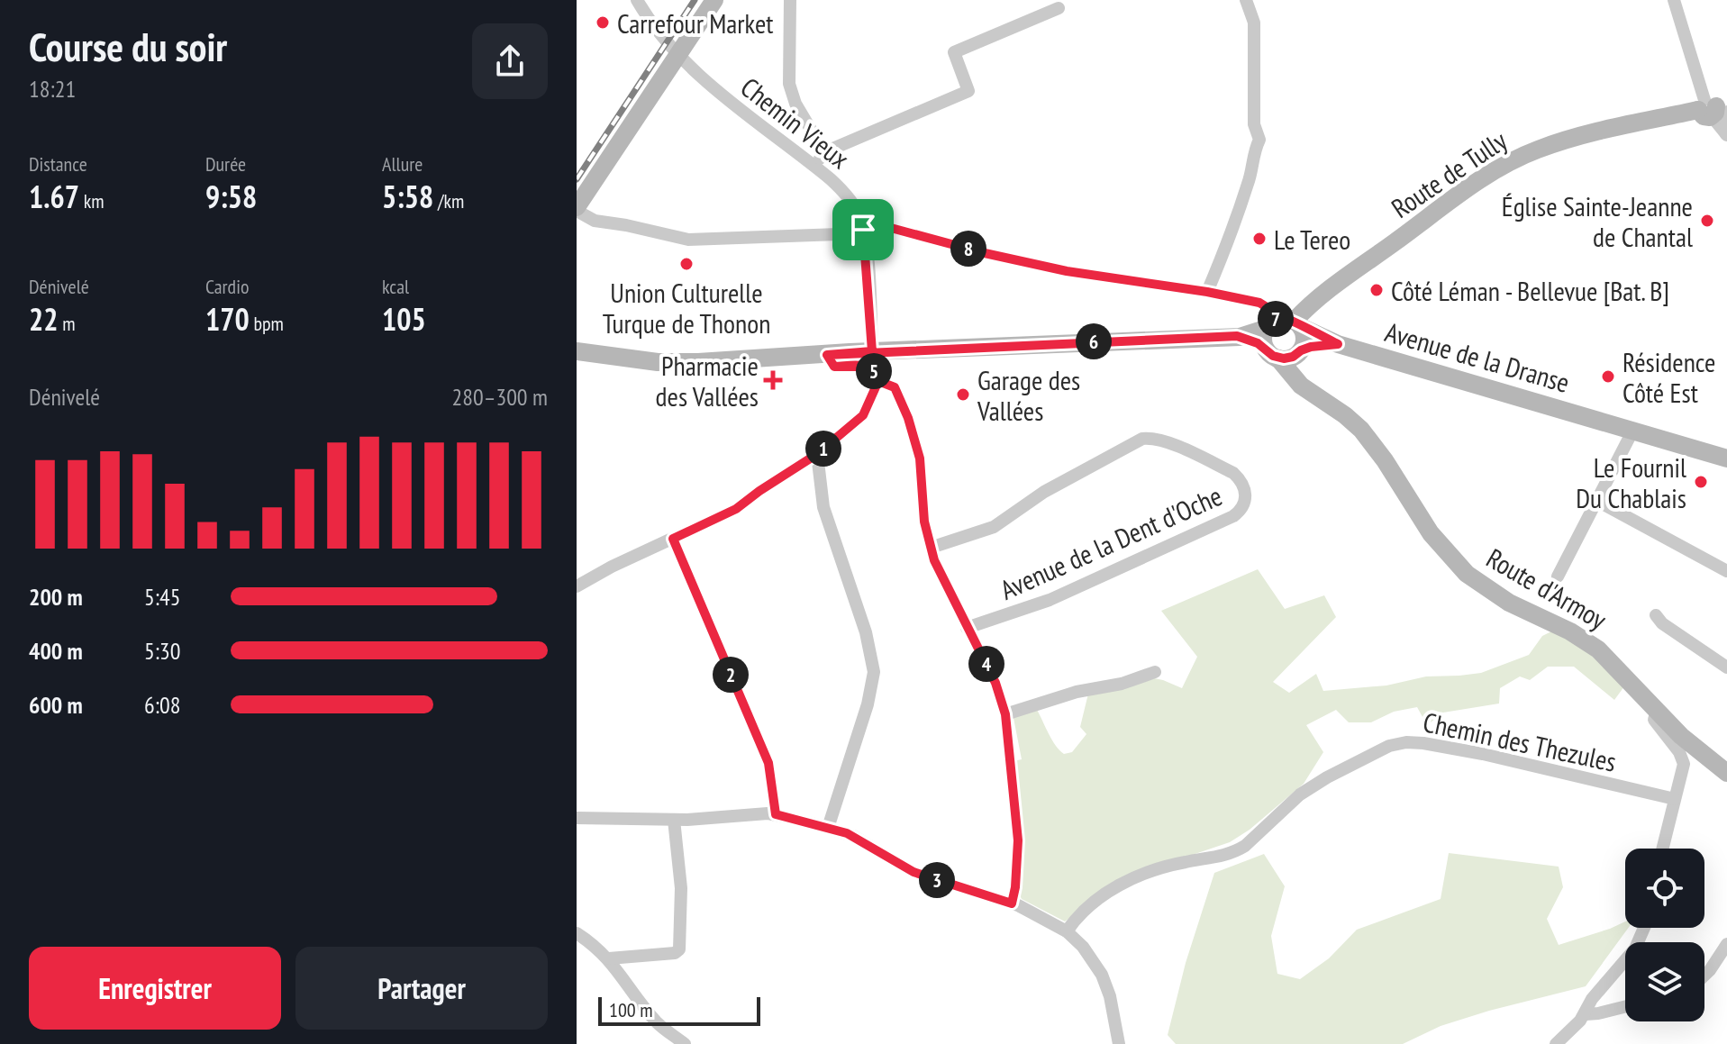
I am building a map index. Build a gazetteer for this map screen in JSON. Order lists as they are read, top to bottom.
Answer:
{
  "streets": {
    "main road": ["Route de Tully", "Avenue de la Dranse", "Route d'Armoy"],
    "street": ["Chemin Vieux", "Avenue de la Dent d'Oche", "Chemin des Thezules"]
  },
  "crossings": [
    ["Route de Tully", "Avenue de la Dranse"],
    ["Avenue de la Dranse", "Route d'Armoy"]
  ],
  "places": {
    "other": [
      "Carrefour Market",
      "Église Sainte-Jeanne de Chantal",
      "Le Tereo",
      "Union Culturelle Turque de Thonon",
      "Côté Léman - Bellevue [Bat. B]",
      "Résidence Côté Est",
      "Garage des Vallées",
      "Le Fournil Du Chablais"
    ],
    "health": ["Pharmacie des Vallées"]
  },
  "scale_bar": "100 m",
  "page": {
    "heading": ["Course du soir", "18:21"],
    "stats": [
      ["Distance", "1.67 km"],
      ["Durée", "9:58"],
      ["Allure", "5:58 /km"],
      ["Dénivelé", "22 m"],
      ["Cardio", "170 bpm"],
      ["kcal", "105"]
    ],
    "pins": [
      "8",
      "7",
      "6",
      "5",
      "1",
      "4",
      "2",
      "3"
    ],
    "chart": ["Dénivelé", "280–300 m"],
    "list": [
      {
        "name": "200 m",
        "note": "5:45"
      },
      {
        "name": "400 m",
        "note": "5:30"
      },
      {
        "name": "600 m",
        "note": "6:08"
      }
    ],
    "buttons": ["Enregistrer", "Partager"],
    "scale": "100 m"
  }
}
